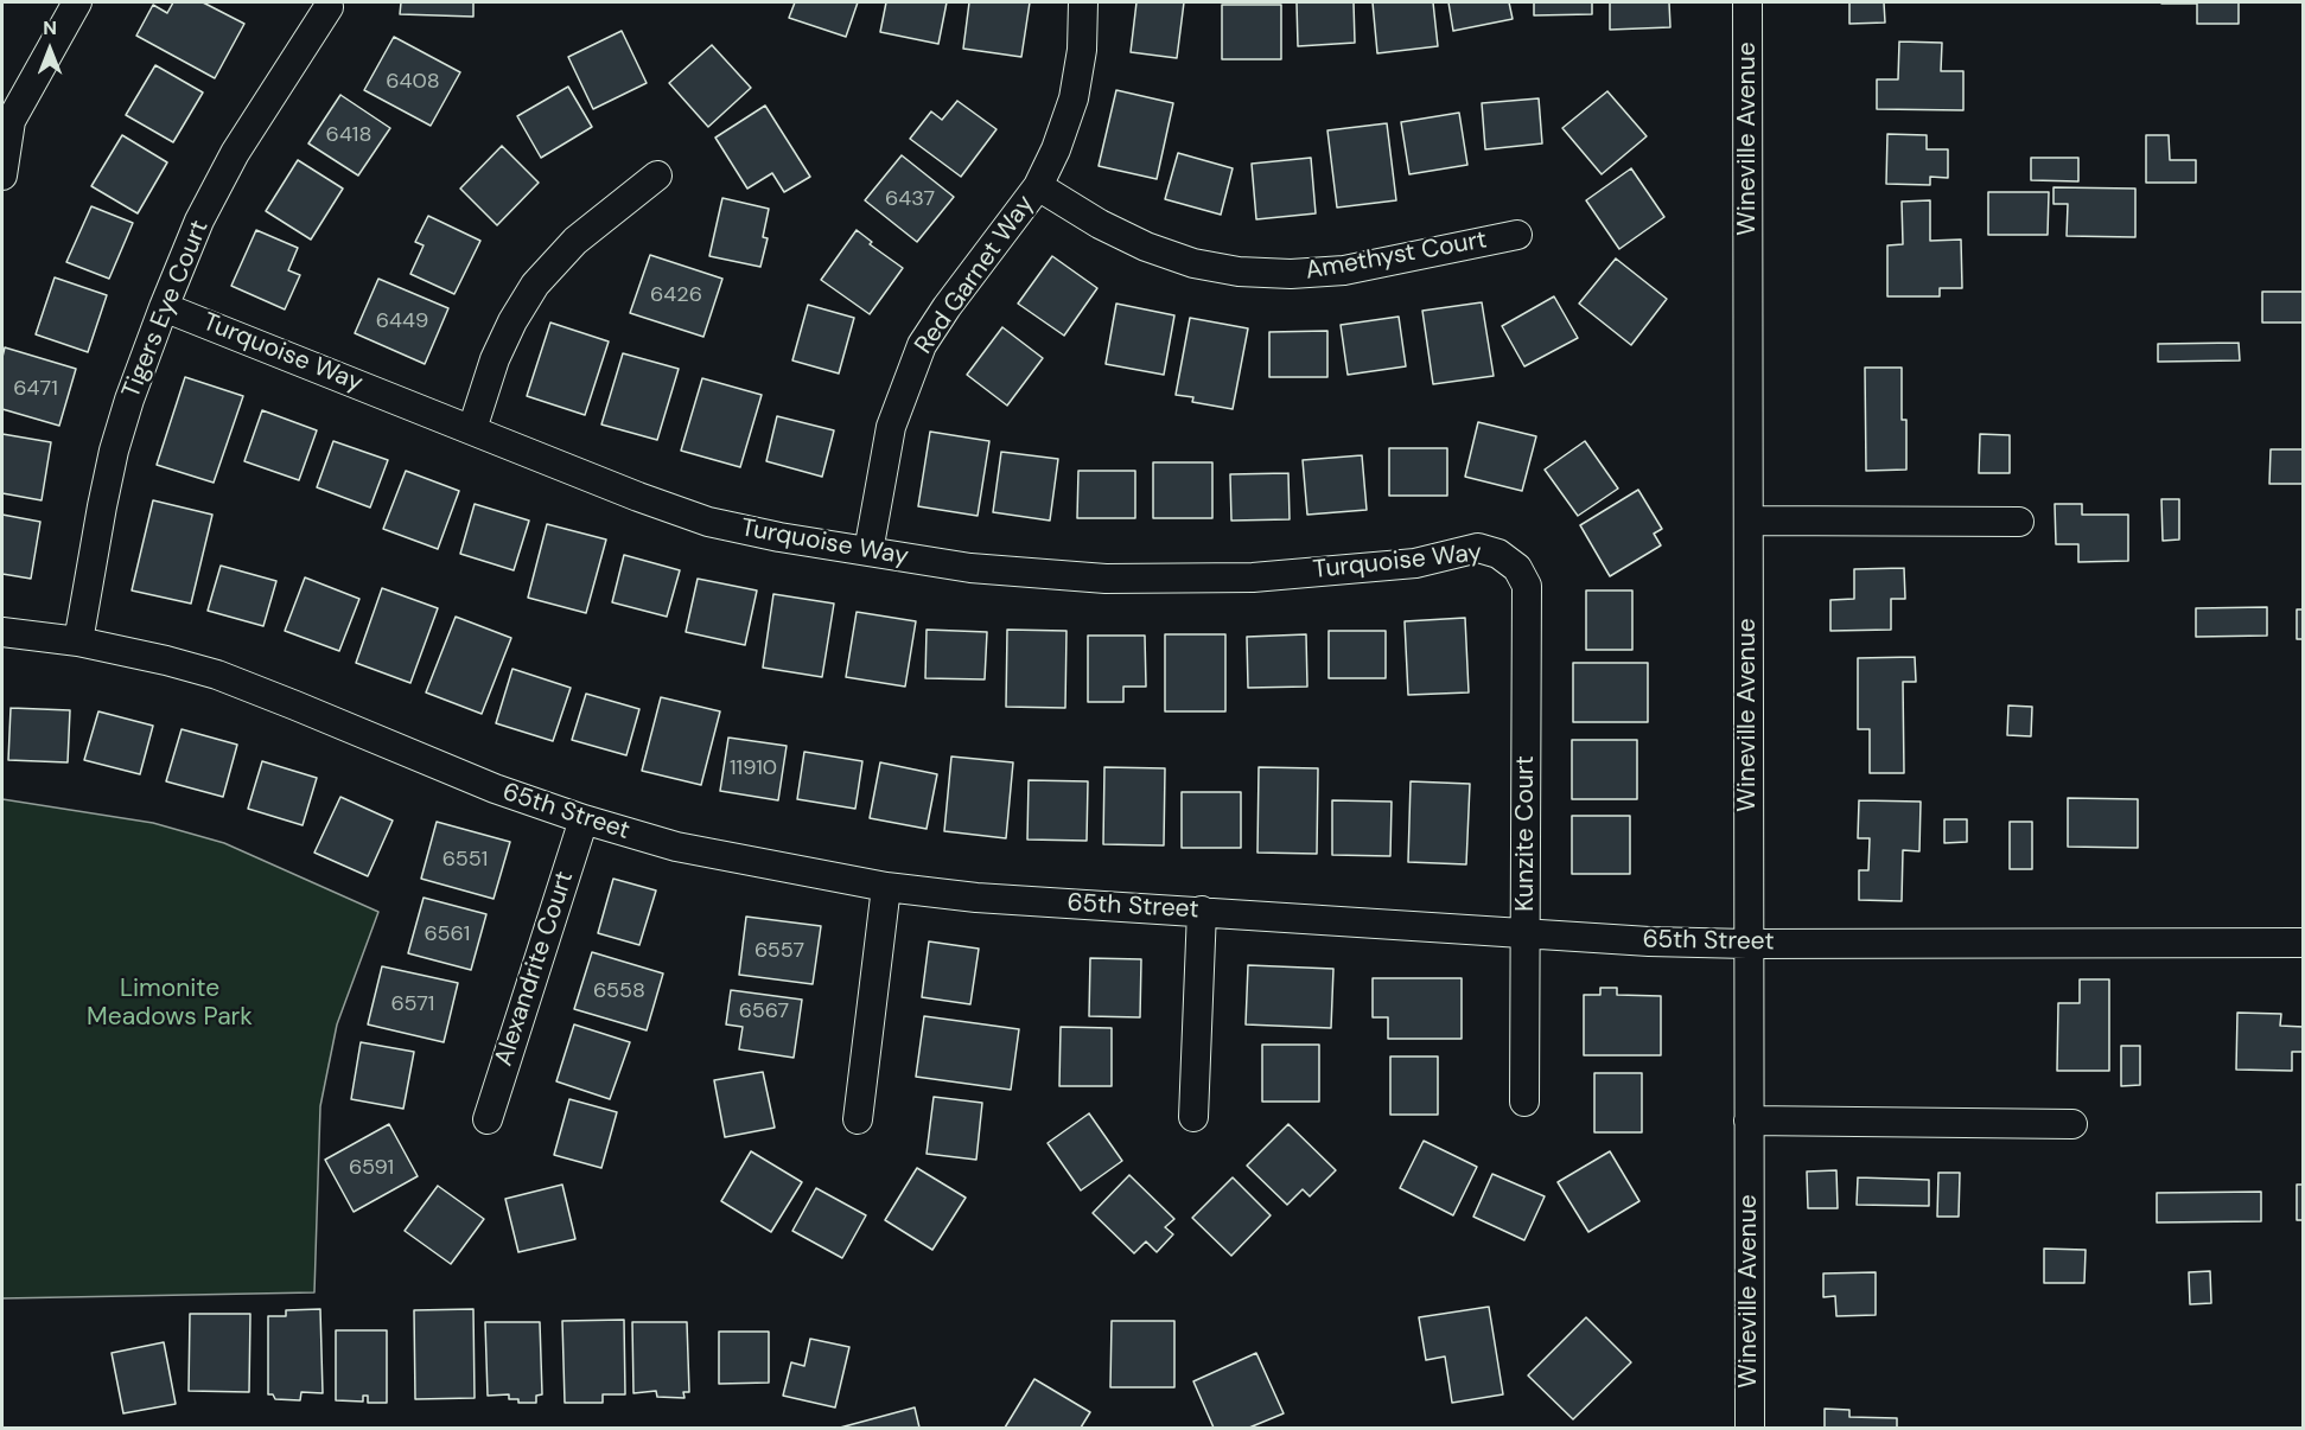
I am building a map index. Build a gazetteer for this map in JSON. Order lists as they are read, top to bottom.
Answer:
{
  "streets": {
    "street": [
      "Wineville Avenue",
      "Amethyst Court",
      "Red Garnet Way",
      "Tigers Eye Court",
      "Turquoise Way",
      "65th Street",
      "Kunzite Court",
      "Alexandrite Court"
    ]
  },
  "crossings": [
    ["Wineville Avenue", "65th Street"],
    ["Amethyst Court", "Red Garnet Way"],
    ["Red Garnet Way", "Turquoise Way"],
    ["Tigers Eye Court", "Turquoise Way"],
    ["Tigers Eye Court", "65th Street"],
    ["Turquoise Way", "Kunzite Court"],
    ["65th Street", "Kunzite Court"],
    ["65th Street", "Alexandrite Court"]
  ],
  "parks": ["Limonite Meadows Park"],
  "house_numbers": [
    "6408",
    "6418",
    "6437",
    "6426",
    "6449",
    "6471",
    "11910",
    "6551",
    "6561",
    "6557",
    "6558",
    "6571",
    "6567",
    "6591"
  ],
  "north": "top"
}
